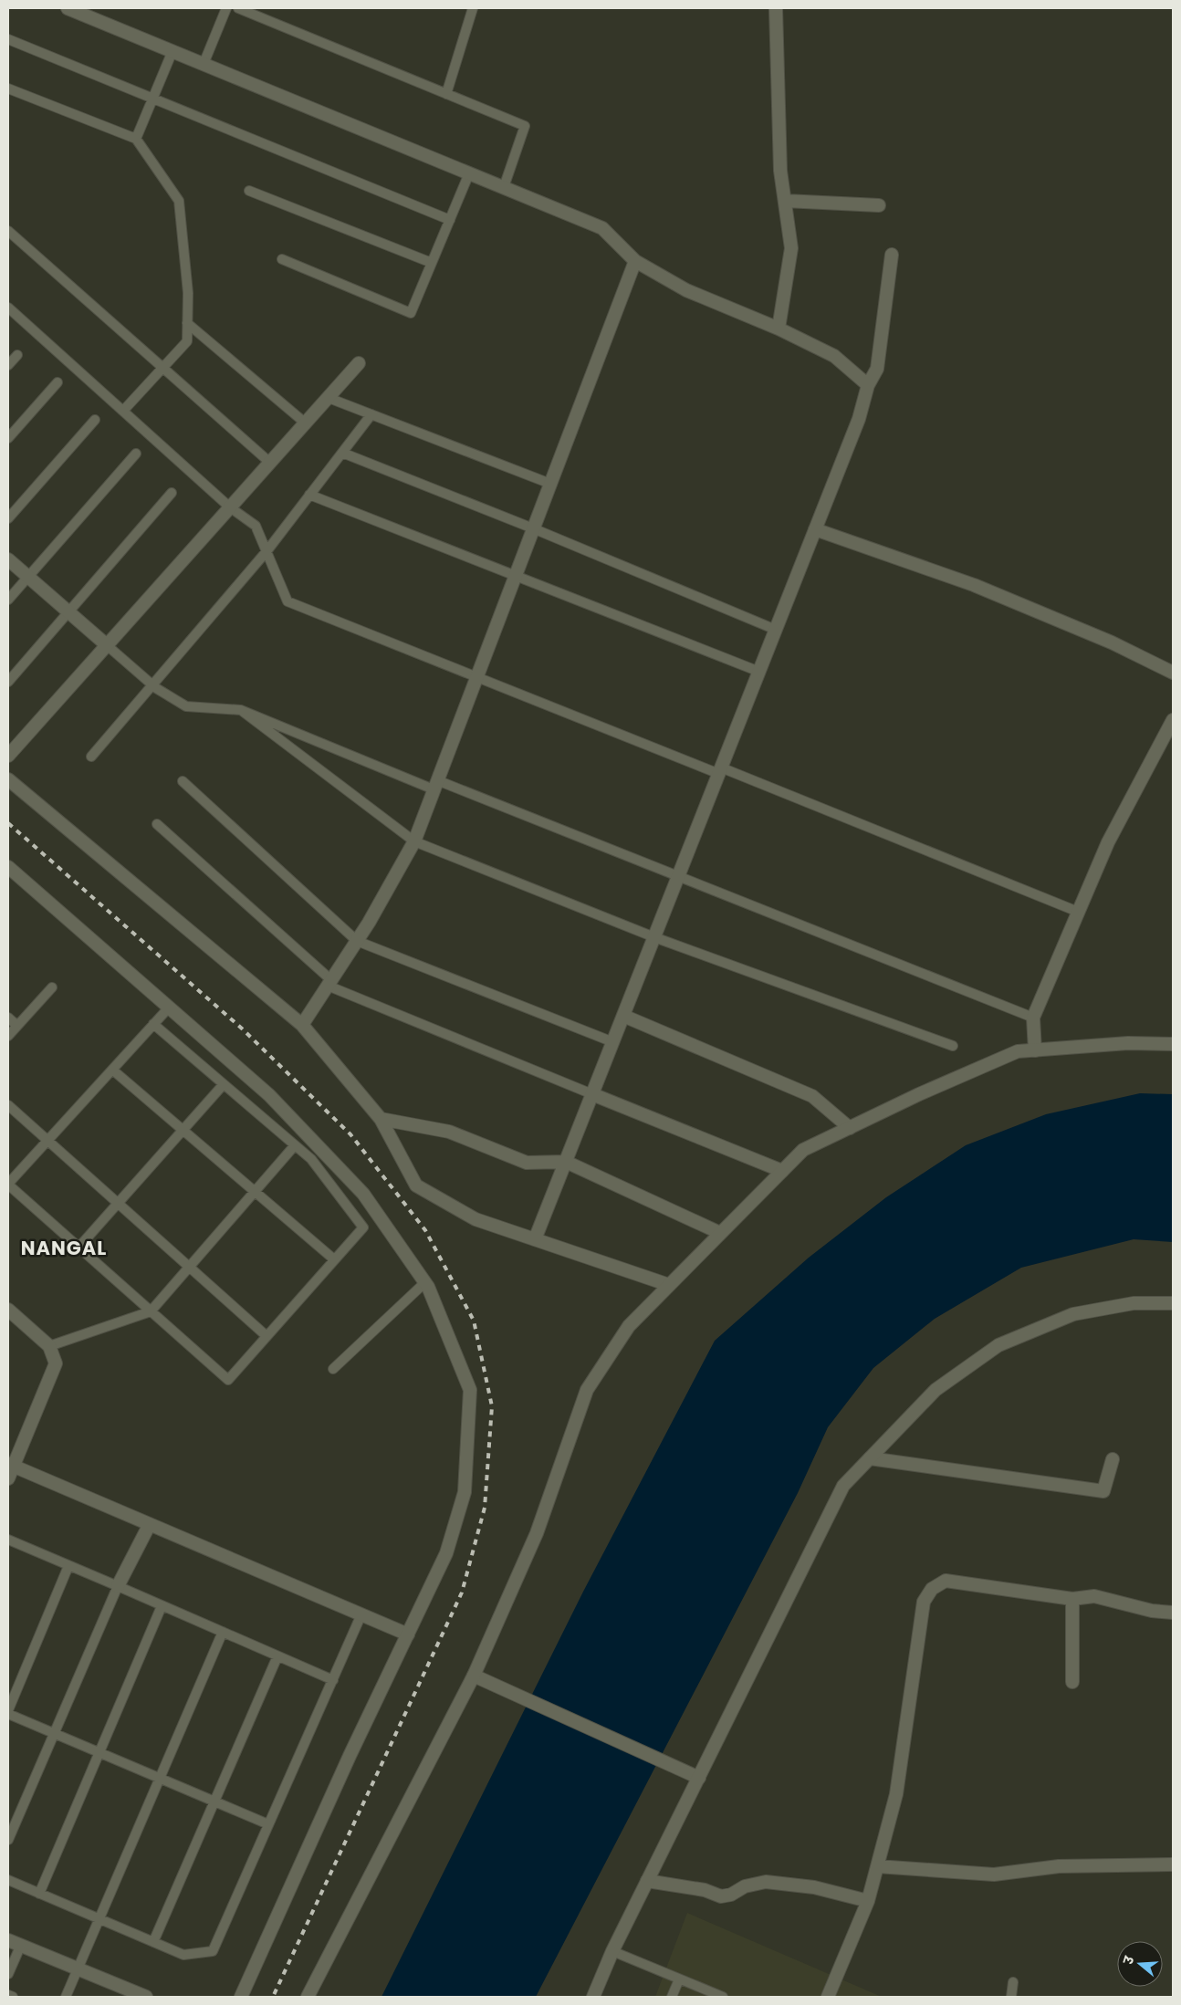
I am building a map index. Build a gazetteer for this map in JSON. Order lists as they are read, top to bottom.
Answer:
{
  "districts": ["NANGAL"],
  "north": "left"
}
